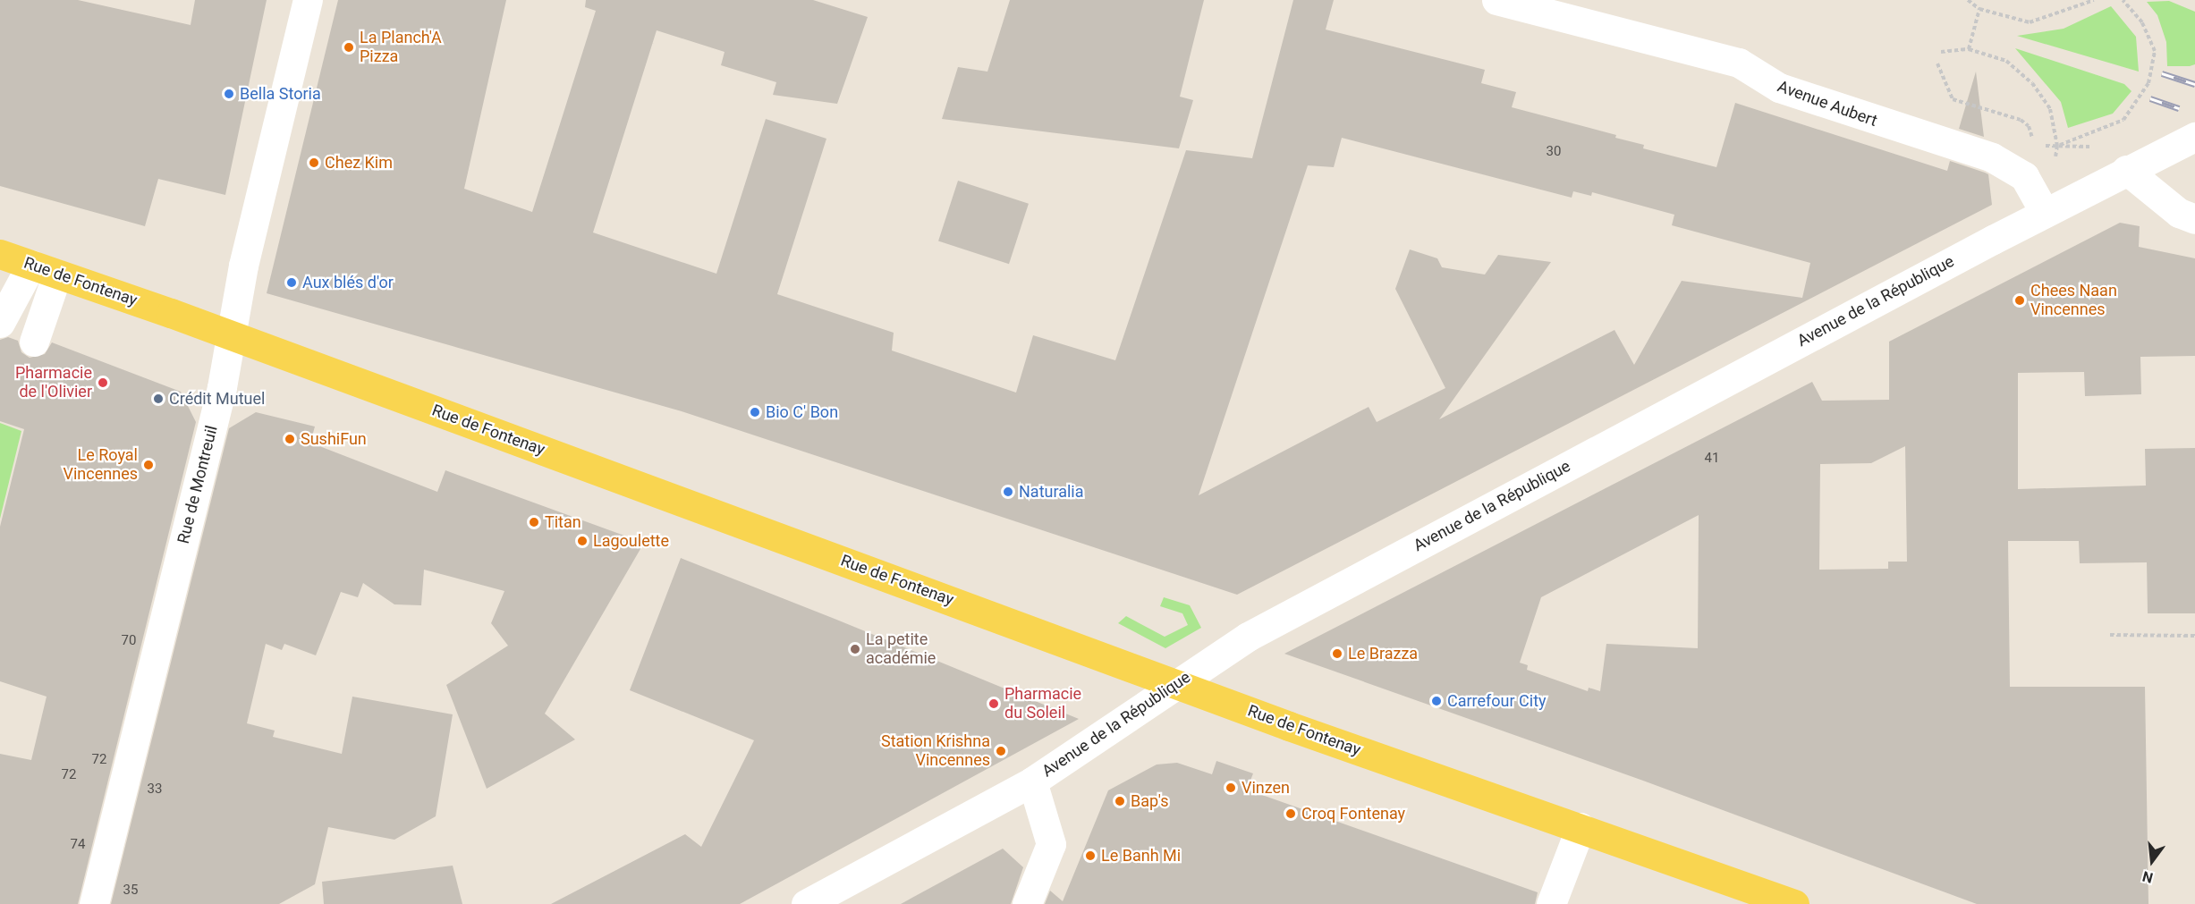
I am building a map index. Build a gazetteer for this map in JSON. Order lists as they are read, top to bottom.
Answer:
{
  "streets": {
    "main road": ["Rue de Fontenay"],
    "street": ["Avenue Aubert", "Avenue de la République", "Rue de Montreuil"]
  },
  "crossings": [
    ["Avenue Aubert", "Avenue de la République"],
    ["Rue de Fontenay", "Avenue de la République"],
    ["Rue de Fontenay", "Rue de Montreuil"]
  ],
  "places": [
    "La Planch'A Pizza",
    "Bella Storia",
    "Chez Kim",
    "Aux blés d'or",
    "Chees Naan Vincennes",
    "Pharmacie de l'Olivier",
    "Crédit Mutuel",
    "Bio C' Bon",
    "SushiFun",
    "Le Royal Vincennes",
    "Naturalia",
    "Titan",
    "Lagoulette",
    "La petite académie",
    "Le Brazza",
    "Carrefour City",
    "Pharmacie du Soleil",
    "Station Krishna Vincennes",
    "Vinzen",
    "Bap's",
    "Croq Fontenay",
    "Le Banh Mi"
  ],
  "house_numbers": [
    "30",
    "41",
    "70",
    "72",
    "72",
    "33",
    "74",
    "35"
  ],
  "north": "bottom"
}
